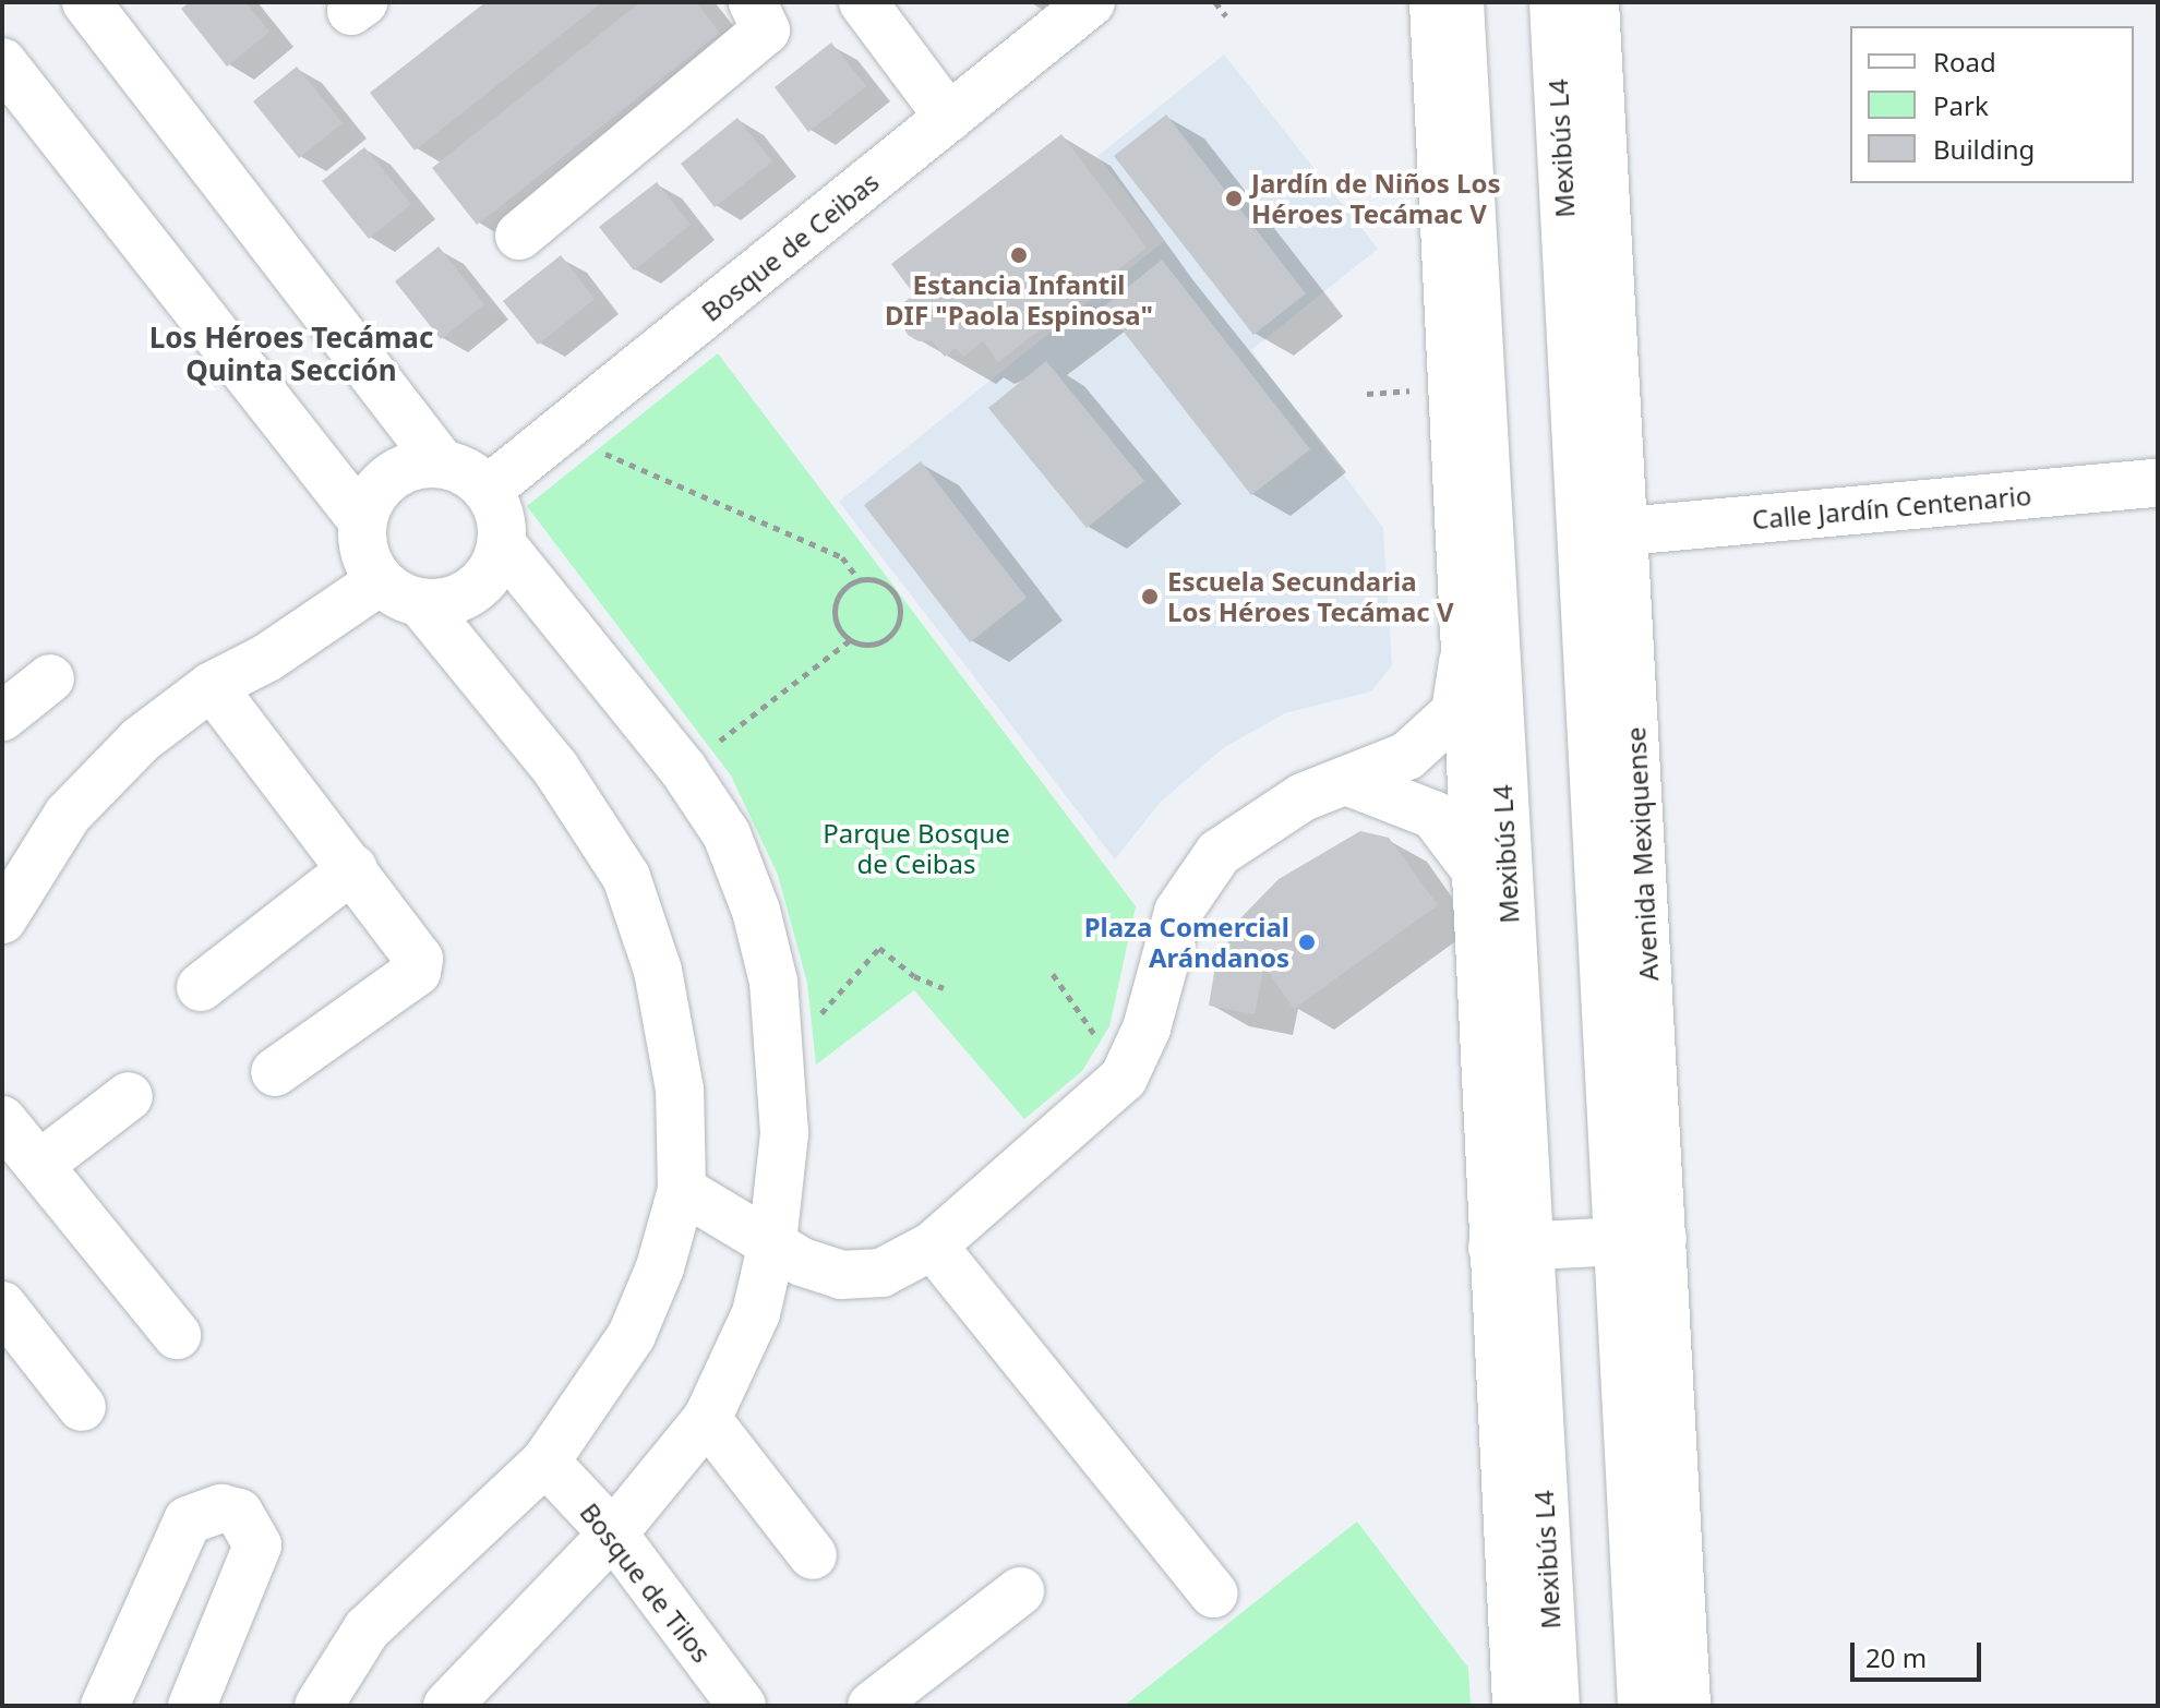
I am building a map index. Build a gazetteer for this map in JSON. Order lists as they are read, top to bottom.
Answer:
{
  "streets": {
    "street": [
      "Mexibús L4",
      "Bosque de Ceibas",
      "Calle Jardín Centenario",
      "Avenida Mexiquense",
      "Bosque de Tilos"
    ]
  },
  "crossings": [
    ["Mexibús L4", "Avenida Mexiquense"],
    ["Calle Jardín Centenario", "Avenida Mexiquense"]
  ],
  "districts": ["Los Héroes Tecámac Quinta Sección"],
  "parks": ["Parque Bosque de Ceibas"],
  "places": [
    "Jardín de Niños Los Héroes Tecámac V",
    "Estancia Infantil DIF \"Paola Espinosa\"",
    "Escuela Secundaria Los Héroes Tecámac V",
    "Plaza Comercial Arándanos"
  ],
  "legend": ["Road", "Park", "Building"],
  "scale_bar": "20 m"
}
